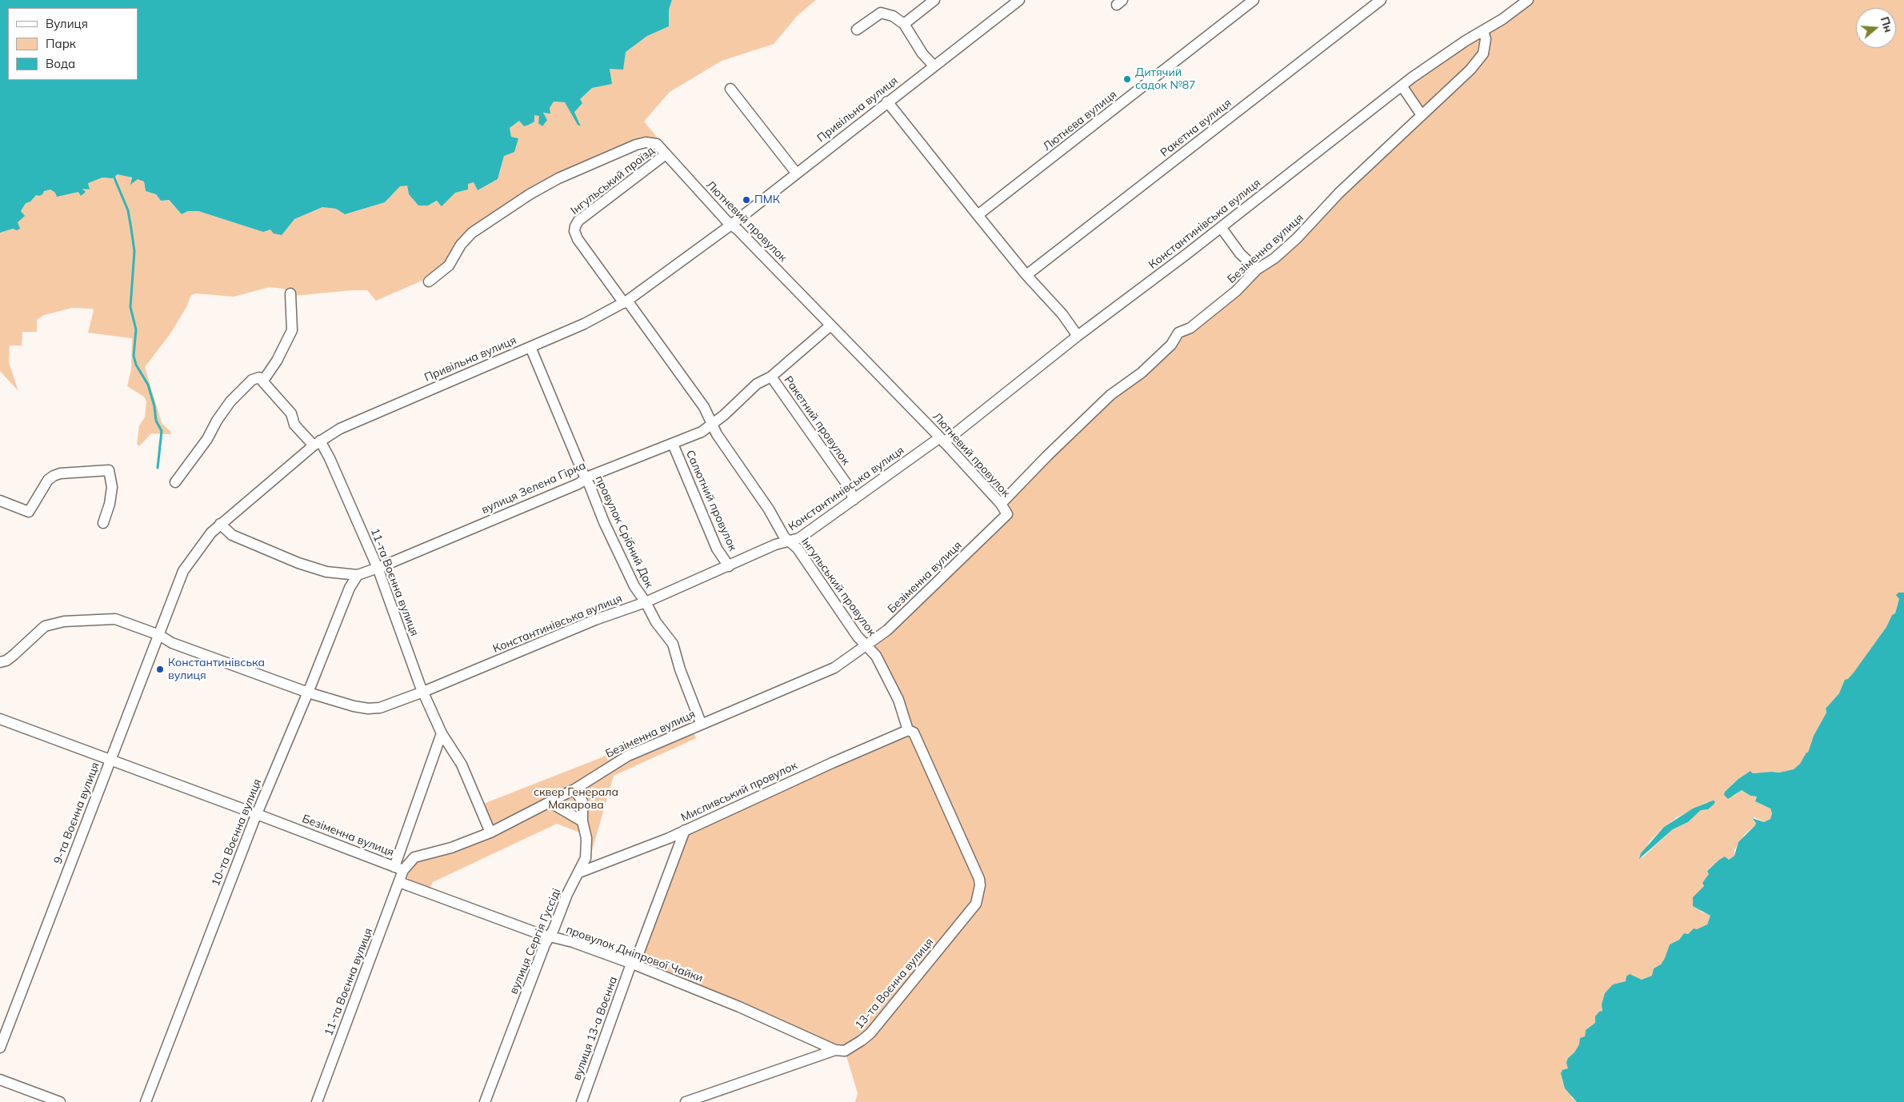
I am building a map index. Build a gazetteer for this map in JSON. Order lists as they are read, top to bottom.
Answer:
{
  "streets": {
    "street": [
      "Привільна вулиця",
      "Лютнева вулиця",
      "Ракетна вулиця",
      "Інгульський проїзд",
      "Лютневий провулок",
      "Константинівська вулиця",
      "Безіменна вулиця",
      "Ракетний провулок",
      "вулиця Зелена Гірка",
      "Салютний провулок",
      "провулок Срібний Док",
      "11-та Воєнна вулиця",
      "Інгульський провулок",
      "Мисливський провулок",
      "9-та Воєнна вулиця",
      "10-та Воєнна вулиця",
      "вулиця Сергія Гуссіді",
      "провулок Дніпрової Чайки",
      "13-та Воєнна вулиця",
      "вулиця 13-а Воєнна"
    ]
  },
  "crossings": [
    ["Привільна вулиця", "Лютневий провулок"],
    ["Привільна вулиця", "вулиця Зелена Гірка"],
    ["Привільна вулиця", "провулок Срібний Док"],
    ["Привільна вулиця", "11-та Воєнна вулиця"],
    ["Привільна вулиця", "Інгульський провулок"],
    ["Привільна вулиця", "9-та Воєнна вулиця"],
    ["Інгульський проїзд", "Лютневий провулок"],
    ["Інгульський проїзд", "Інгульський провулок"],
    ["Лютневий провулок", "Константинівська вулиця"],
    ["Лютневий провулок", "Безіменна вулиця"],
    ["Лютневий провулок", "вулиця Зелена Гірка"],
    ["Константинівська вулиця", "Безіменна вулиця"],
    ["Константинівська вулиця", "Ракетний провулок"],
    ["Константинівська вулиця", "Салютний провулок"],
    ["Константинівська вулиця", "провулок Срібний Док"],
    ["Константинівська вулиця", "11-та Воєнна вулиця"],
    ["Константинівська вулиця", "Інгульський провулок"],
    ["Константинівська вулиця", "9-та Воєнна вулиця"],
    ["Константинівська вулиця", "10-та Воєнна вулиця"],
    ["Безіменна вулиця", "провулок Срібний Док"],
    ["Безіменна вулиця", "11-та Воєнна вулиця"],
    ["Безіменна вулиця", "Інгульський провулок"],
    ["Безіменна вулиця", "9-та Воєнна вулиця"],
    ["Безіменна вулиця", "10-та Воєнна вулиця"],
    ["Безіменна вулиця", "вулиця Сергія Гуссіді"],
    ["Ракетний провулок", "вулиця Зелена Гірка"],
    ["вулиця Зелена Гірка", "Салютний провулок"],
    ["вулиця Зелена Гірка", "провулок Срібний Док"],
    ["вулиця Зелена Гірка", "11-та Воєнна вулиця"],
    ["вулиця Зелена Гірка", "Інгульський провулок"],
    ["вулиця Зелена Гірка", "10-та Воєнна вулиця"],
    ["11-та Воєнна вулиця", "провулок Дніпрової Чайки"],
    ["Інгульський провулок", "Мисливський провулок"],
    ["Інгульський провулок", "13-та Воєнна вулиця"],
    ["Мисливський провулок", "вулиця Сергія Гуссіді"],
    ["Мисливський провулок", "вулиця 13-а Воєнна"],
    ["вулиця Сергія Гуссіді", "провулок Дніпрової Чайки"],
    ["провулок Дніпрової Чайки", "13-та Воєнна вулиця"],
    ["провулок Дніпрової Чайки", "вулиця 13-а Воєнна"]
  ],
  "parks": ["сквер Генерала Макарова"],
  "places": ["Дитячий садок №87", "ПМК", "Константинівська вулиця"],
  "legend": ["Вулиця", "Парк", "Вода"],
  "north": "right"
}
